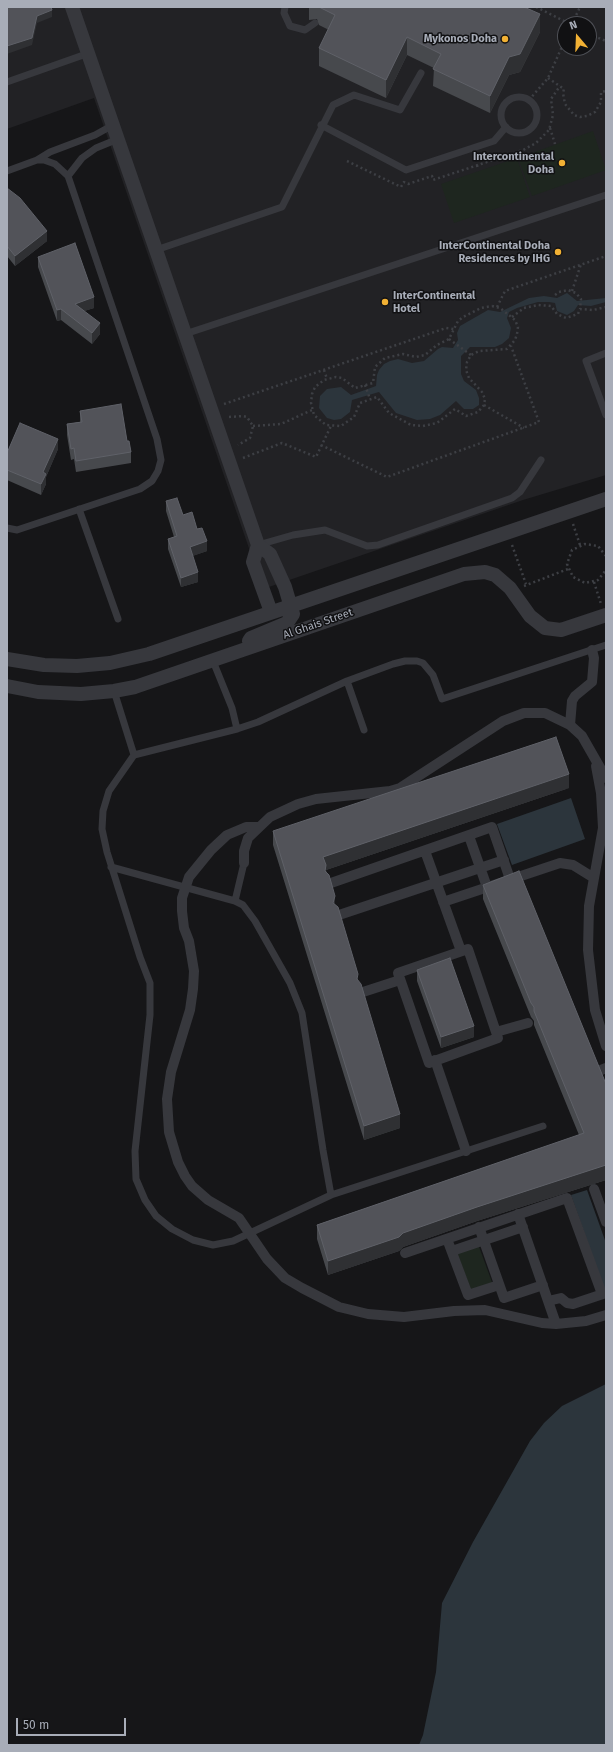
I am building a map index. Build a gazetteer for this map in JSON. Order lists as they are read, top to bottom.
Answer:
{
  "streets": {
    "street": ["Al Ghais Street"]
  },
  "places": [
    "Mykonos Doha",
    "Intercontinental Doha",
    "InterContinental Doha Residences by IHG",
    "InterContinental Hotel"
  ],
  "scale_bar": "50 m",
  "north": "top"
}
